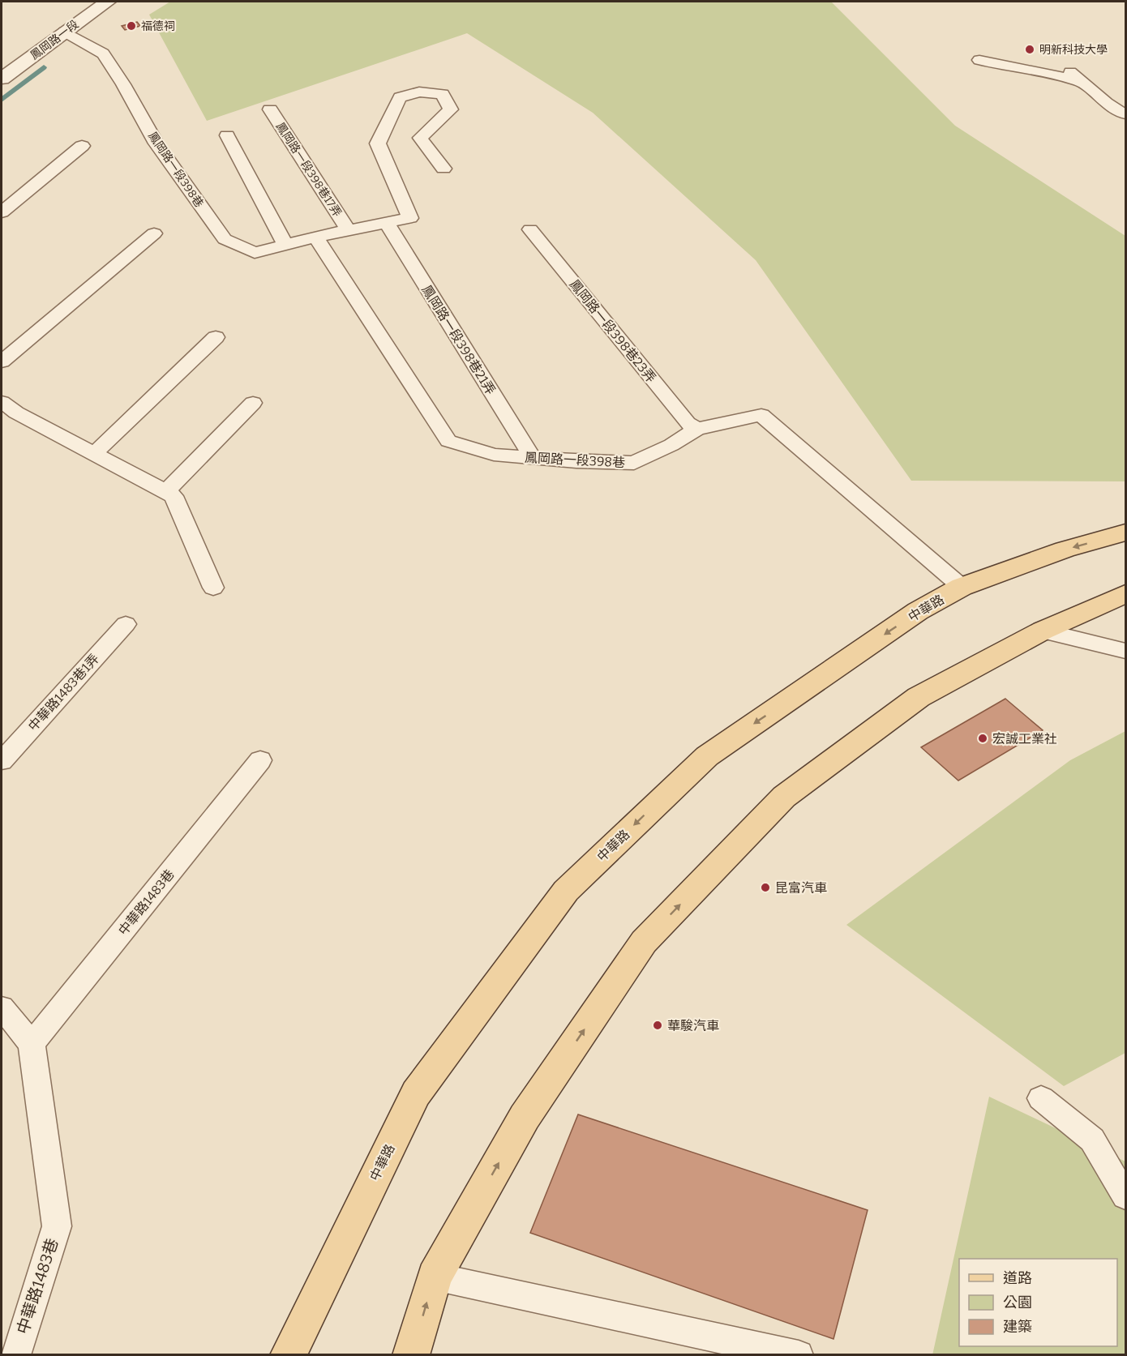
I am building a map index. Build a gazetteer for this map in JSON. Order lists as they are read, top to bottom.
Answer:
{
  "streets": {
    "main road": ["中華路"],
    "street": ["鳳岡路一段"],
    "lane": [
      "鳳岡路一段398巷",
      "鳳岡路一段398巷17弄",
      "鳳岡路一段398巷23弄",
      "鳳岡路一段398巷21弄",
      "中華路1483巷1弄",
      "中華路1483巷"
    ]
  },
  "crossings": [
    ["鳳岡路一段", "鳳岡路一段398巷"],
    ["鳳岡路一段398巷", "鳳岡路一段398巷17弄"],
    ["鳳岡路一段398巷", "鳳岡路一段398巷23弄"],
    ["鳳岡路一段398巷", "鳳岡路一段398巷21弄"],
    ["鳳岡路一段398巷", "中華路"]
  ],
  "places": [
    "福德祠",
    "明新科技大學",
    "宏誠工業社",
    "昆富汽車",
    "華駿汽車"
  ],
  "legend": ["道路", "公園", "建築"]
}
